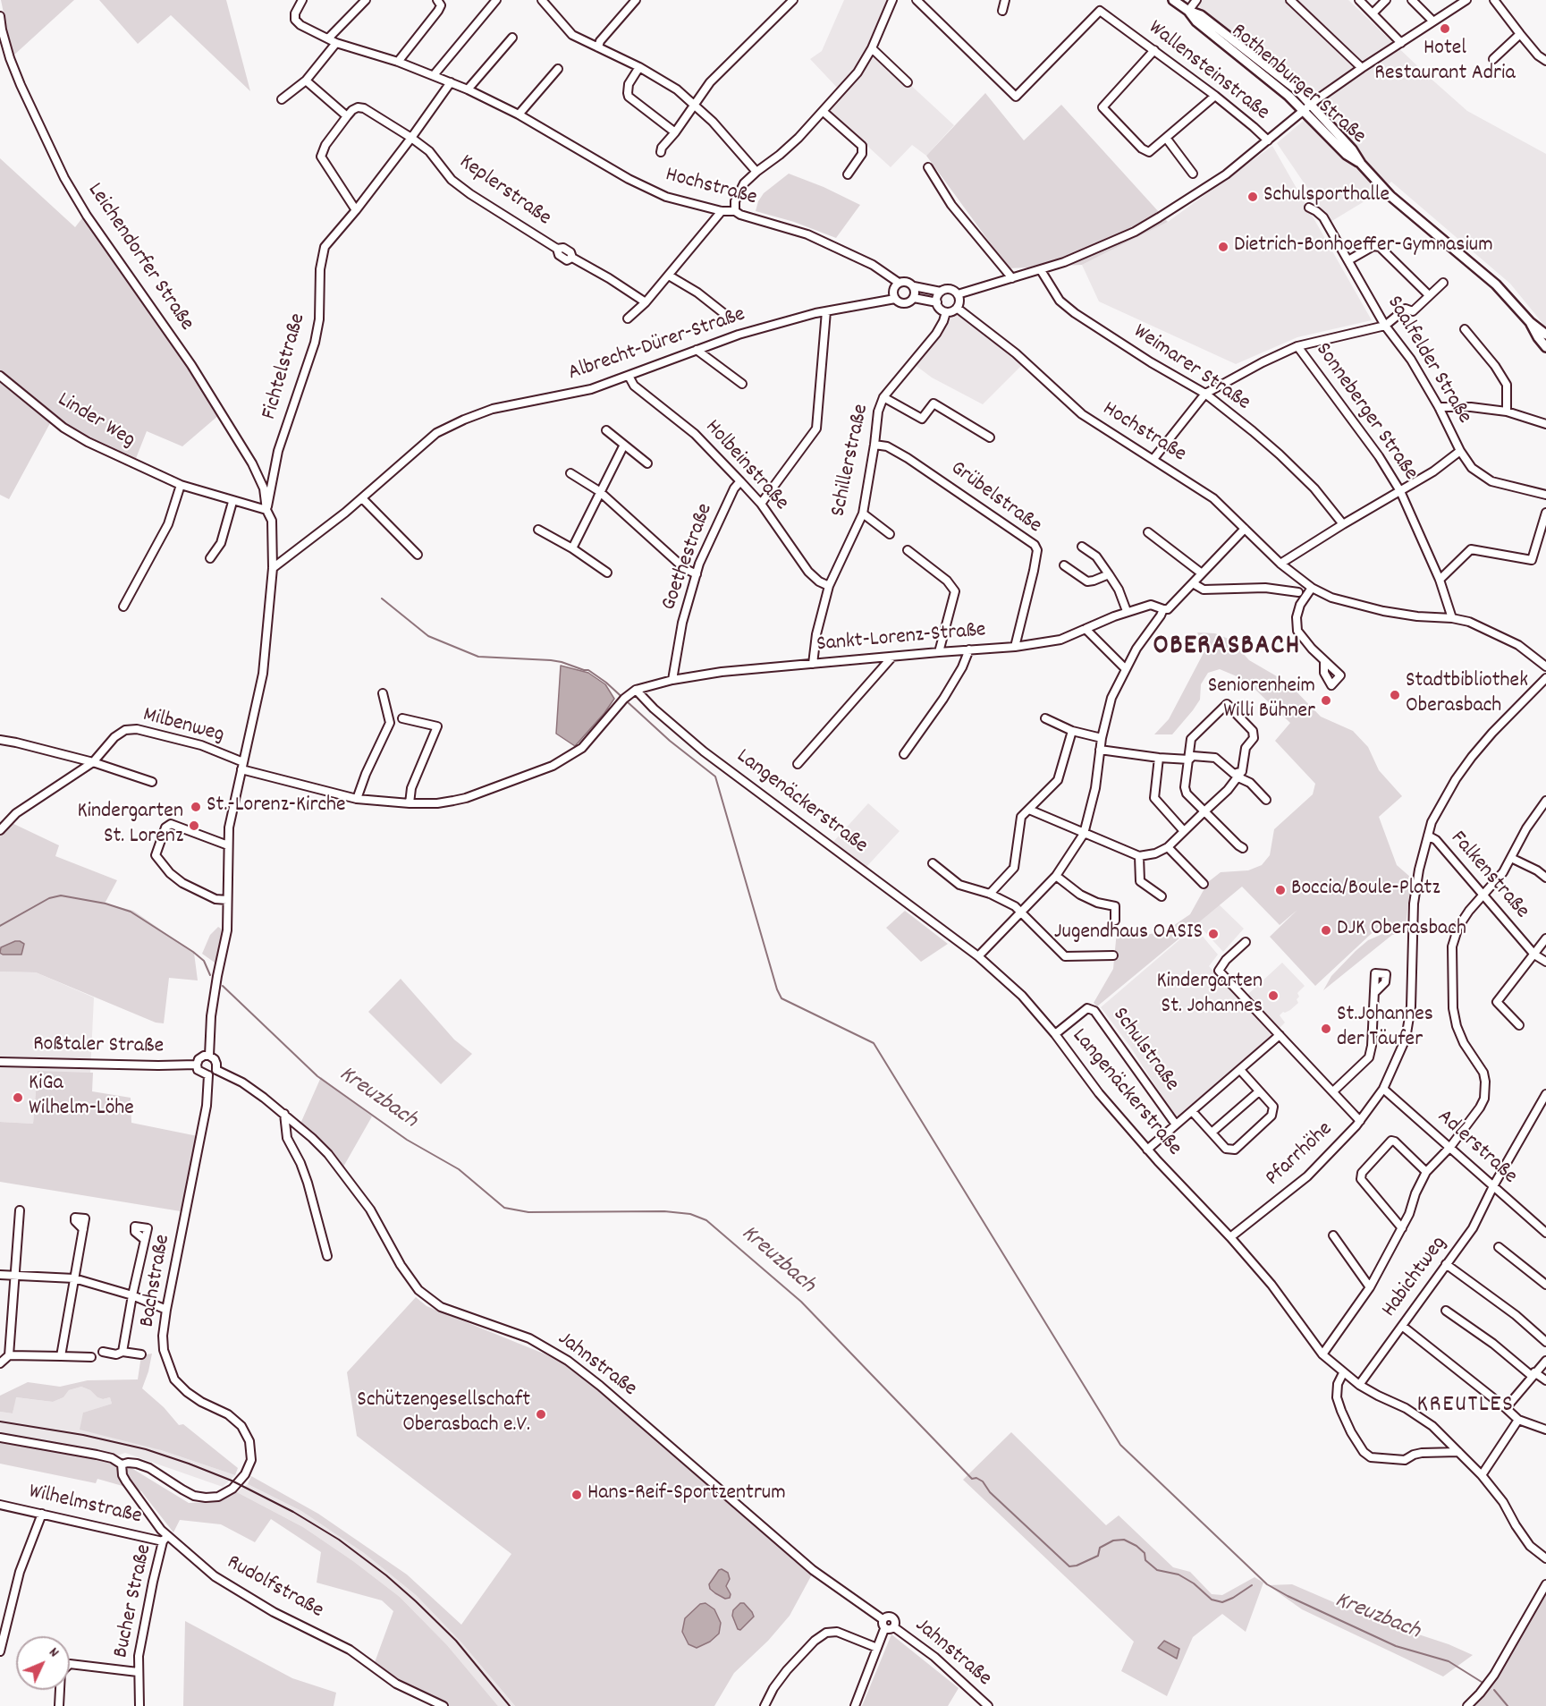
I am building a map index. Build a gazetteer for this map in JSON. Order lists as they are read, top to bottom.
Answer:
{
  "streets": {
    "main road": ["Rothenburger Straße"],
    "street": [
      "Wallensteinstraße",
      "Hochstraße",
      "Keplerstraße",
      "Leichendorfer Straße",
      "Albrecht-Dürer-Straße",
      "Saalfelder Straße",
      "Fichtelstraße",
      "Weimarer Straße",
      "Sonneberger Straße",
      "Linder Weg",
      "Schillerstraße",
      "Holbeinstraße",
      "Grübelstraße",
      "Goethestraße",
      "Sankt-Lorenz-Straße",
      "Milbenweg",
      "Langenäckerstraße",
      "Falkenstraße",
      "Roßtaler Straße",
      "Schulstraße",
      "Adlerstraße",
      "Pfarrhöhe",
      "Habichtweg",
      "Bachstraße",
      "Jahnstraße",
      "Wilhelmstraße",
      "Rudolfstraße",
      "Bucher Straße"
    ]
  },
  "crossings": [
    ["Hochstraße", "Albrecht-Dürer-Straße"],
    ["Hochstraße", "Fichtelstraße"],
    ["Hochstraße", "Sonneberger Straße"],
    ["Hochstraße", "Schillerstraße"],
    ["Keplerstraße", "Fichtelstraße"],
    ["Leichendorfer Straße", "Fichtelstraße"],
    ["Leichendorfer Straße", "Linder Weg"],
    ["Albrecht-Dürer-Straße", "Holbeinstraße"],
    ["Fichtelstraße", "Linder Weg"],
    ["Schillerstraße", "Holbeinstraße"],
    ["Schillerstraße", "Grübelstraße"],
    ["Schillerstraße", "Sankt-Lorenz-Straße"],
    ["Holbeinstraße", "Goethestraße"],
    ["Grübelstraße", "Sankt-Lorenz-Straße"],
    ["Goethestraße", "Sankt-Lorenz-Straße"],
    ["Sankt-Lorenz-Straße", "Milbenweg"],
    ["Sankt-Lorenz-Straße", "Langenäckerstraße"],
    ["Milbenweg", "Langenäckerstraße"],
    ["Langenäckerstraße", "Schulstraße"],
    ["Langenäckerstraße", "Pfarrhöhe"],
    ["Langenäckerstraße", "Habichtweg"],
    ["Falkenstraße", "Pfarrhöhe"],
    ["Roßtaler Straße", "Bachstraße"],
    ["Roßtaler Straße", "Jahnstraße"],
    ["Adlerstraße", "Pfarrhöhe"],
    ["Adlerstraße", "Habichtweg"],
    ["Bachstraße", "Jahnstraße"],
    ["Bachstraße", "Rudolfstraße"],
    ["Wilhelmstraße", "Rudolfstraße"],
    ["Wilhelmstraße", "Bucher Straße"],
    ["Rudolfstraße", "Bucher Straße"]
  ],
  "districts": ["OBERASBACH", "KREUTLES"],
  "water": ["Kreuzbach"],
  "places": [
    "Hotel Restaurant Adria",
    "Schulsporthalle",
    "Dietrich-Bonhoeffer-Gymnasium",
    "Stadtbibliothek Oberasbach",
    "Seniorenheim Willi Bühner",
    "St.-Lorenz-Kirche",
    "Kindergarten St. Lorenz",
    "Boccia/Boule-Platz",
    "DJK Oberasbach",
    "Jugendhaus OASIS",
    "Kindergarten St. Johannes",
    "St.Johannes der Täufer",
    "KiGa Wilhelm-Löhe",
    "Schützengesellschaft Oberasbach e.V.",
    "Hans-Reif-Sportzentrum"
  ],
  "north": "top right"
}
